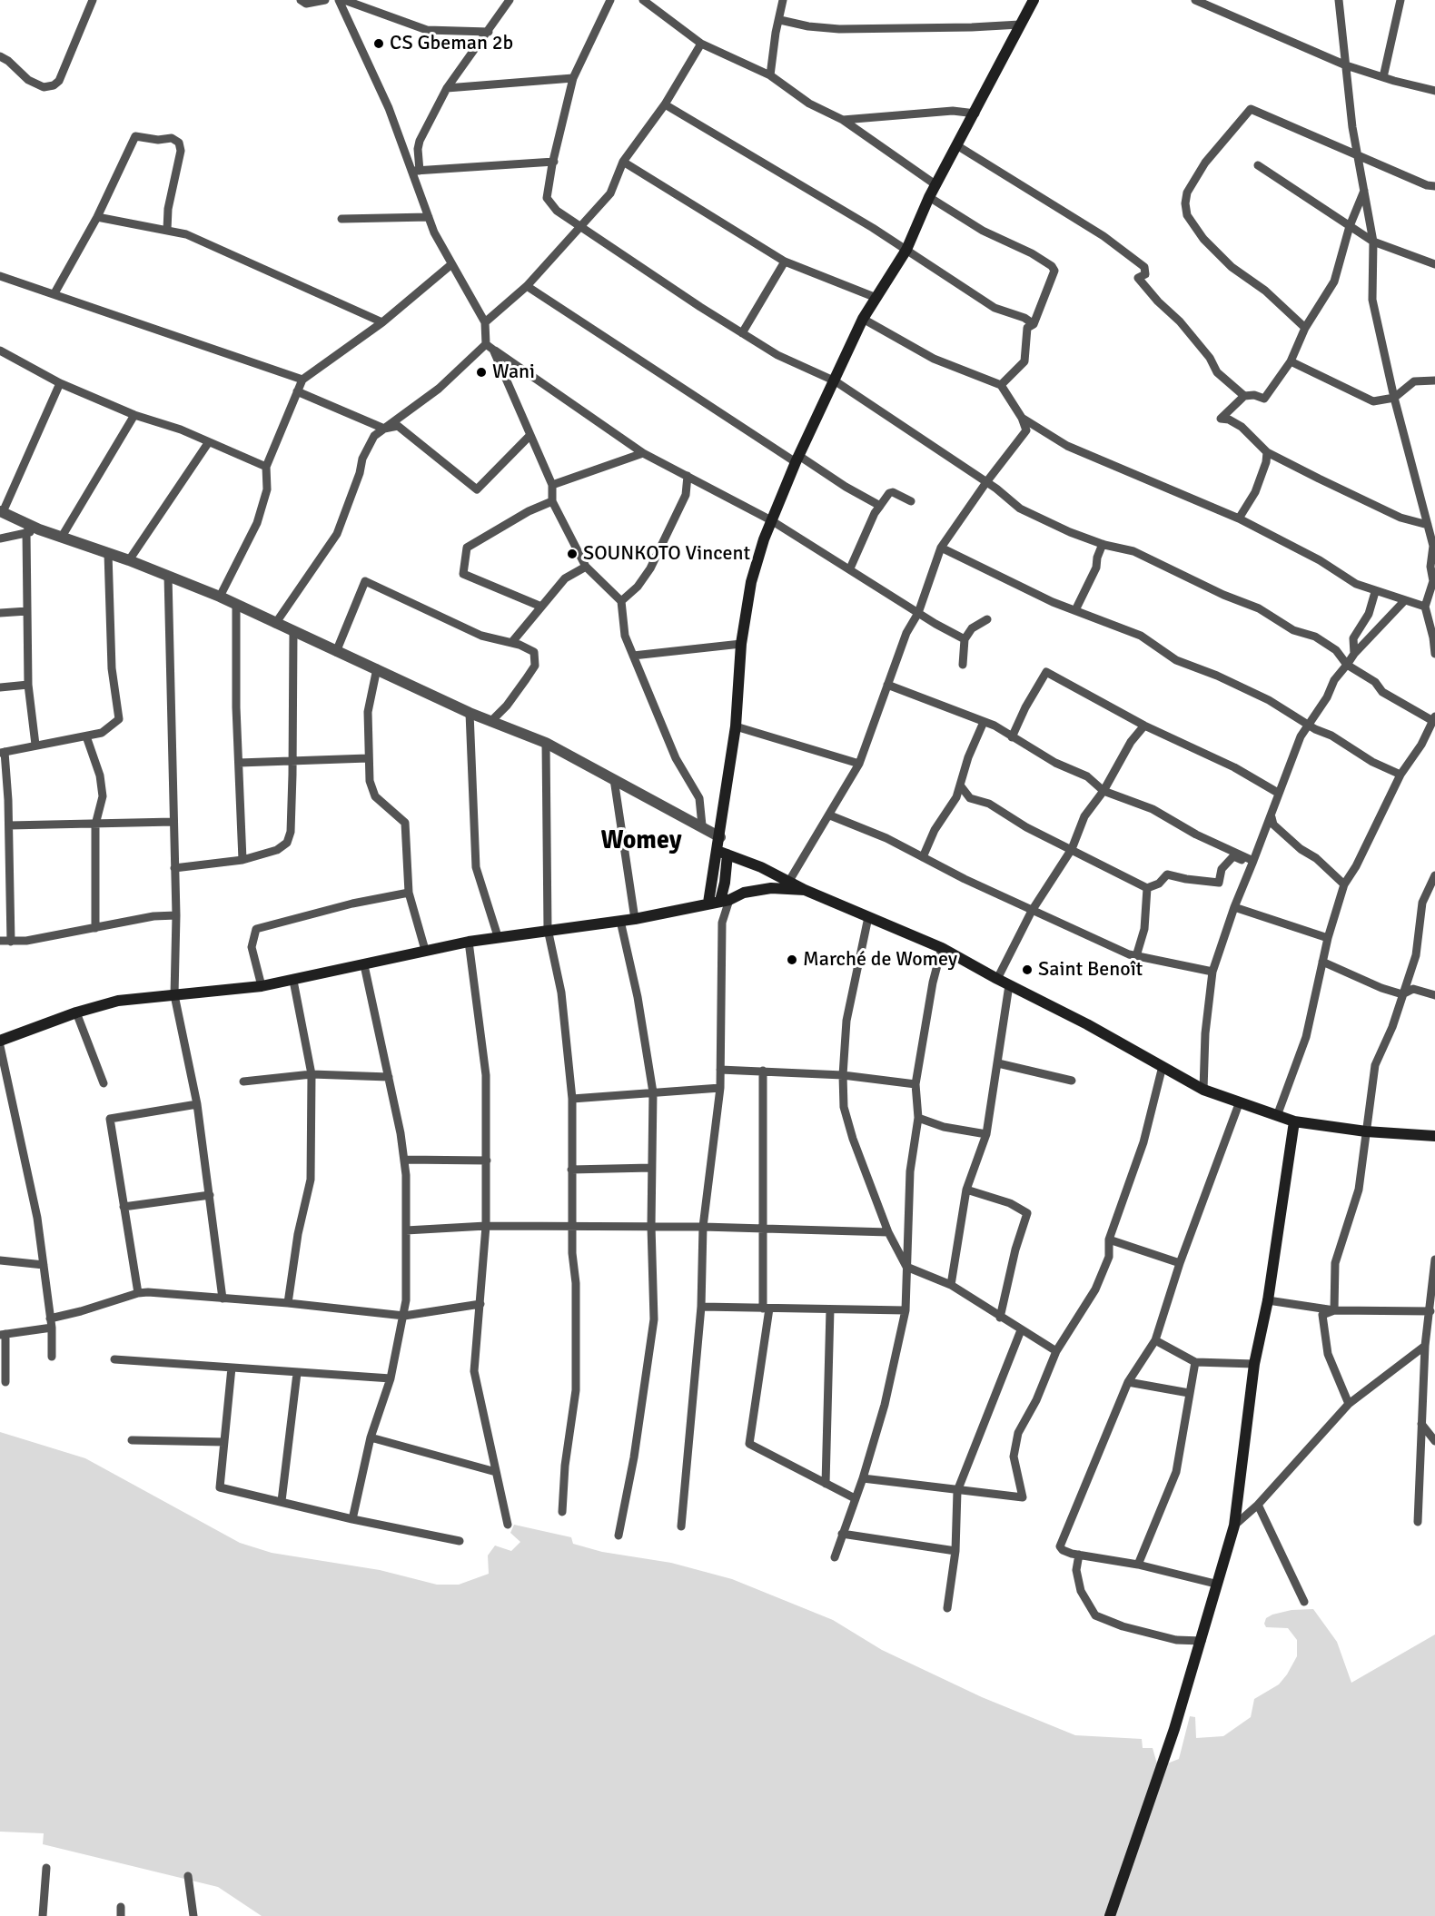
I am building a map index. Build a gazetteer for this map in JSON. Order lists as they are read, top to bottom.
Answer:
{
  "districts": ["Womey"],
  "places": [
    "CS Gbeman 2b",
    "Wani",
    "SOUNKOTO Vincent",
    "Marché de Womey",
    "Saint Benoît"
  ]
}
